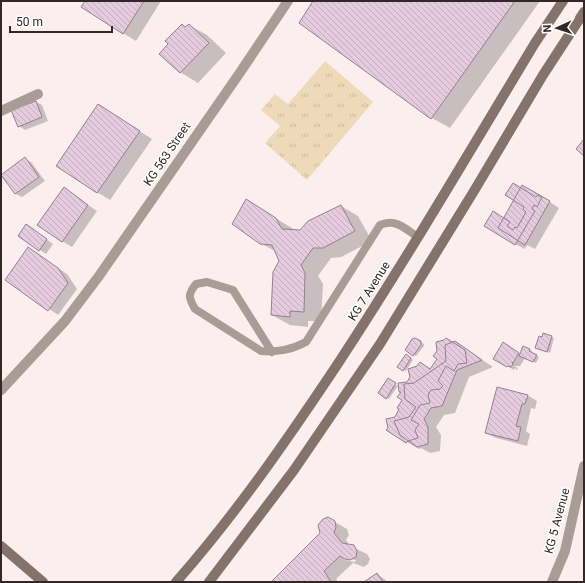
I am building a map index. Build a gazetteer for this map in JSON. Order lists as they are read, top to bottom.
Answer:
{
  "streets": {
    "main road": ["KG 7 Avenue"],
    "street": ["KG 563 Street", "KG 5 Avenue"]
  },
  "scale_bar": "50 m",
  "north": "left"
}
